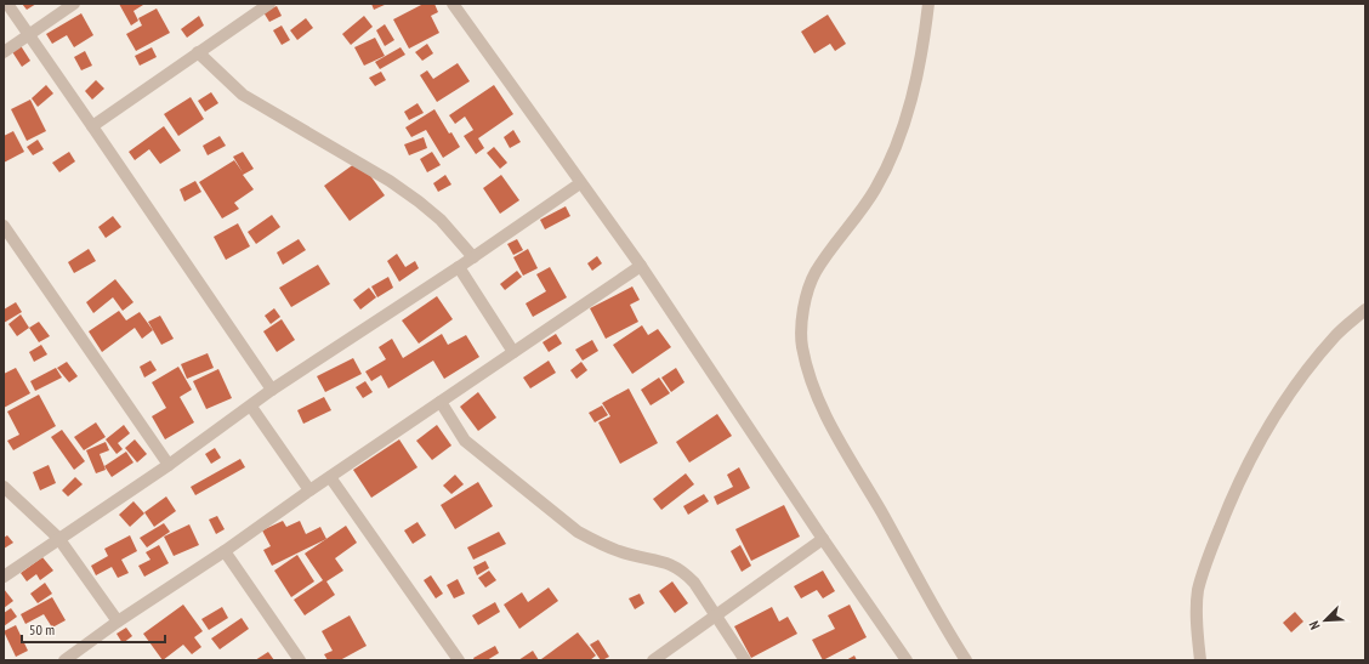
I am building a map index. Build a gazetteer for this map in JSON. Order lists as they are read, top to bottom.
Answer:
{
  "scale_bar": "50 m",
  "north": "bottom left"
}
